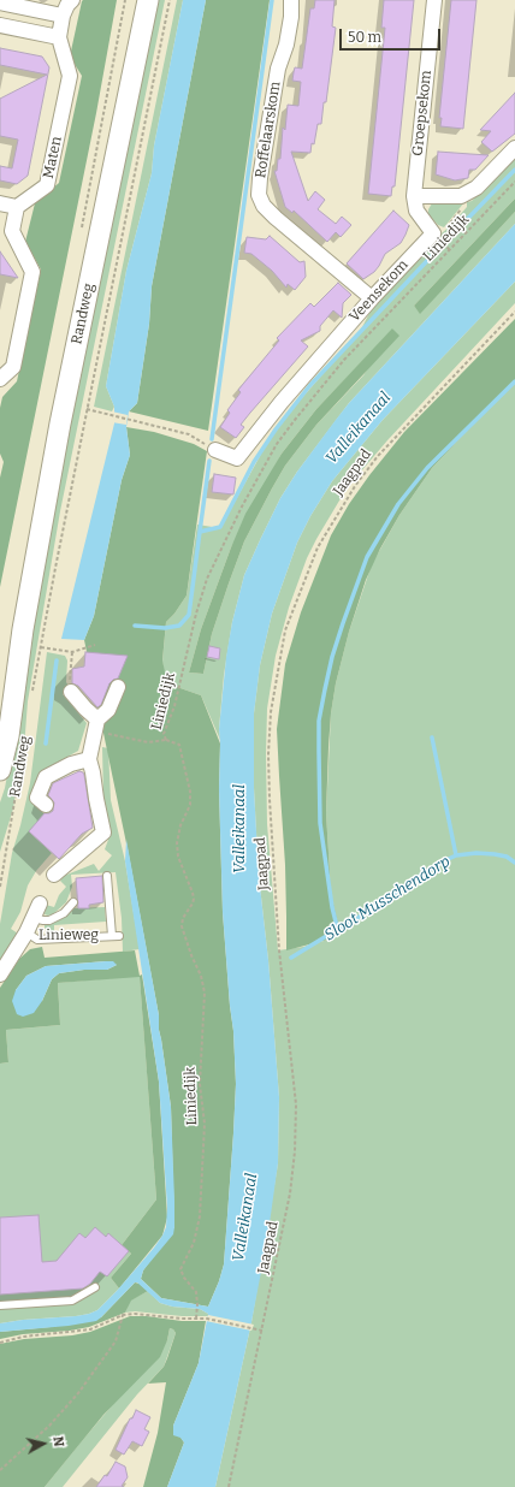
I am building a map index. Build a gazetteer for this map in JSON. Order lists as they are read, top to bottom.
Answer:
{
  "streets": {
    "main road": ["Randweg"],
    "street": [
      "Groepsekom",
      "Roffelaarskom",
      "Maten",
      "Veensekom",
      "Linieweg"
    ],
    "path": ["Liniedijk", "Jaagpad"]
  },
  "crossings": [
    ["Roffelaarskom", "Veensekom"]
  ],
  "water": ["Valleikanaal", "Sloot Musschendorp"],
  "scale_bar": "50 m",
  "north": "right"
}
